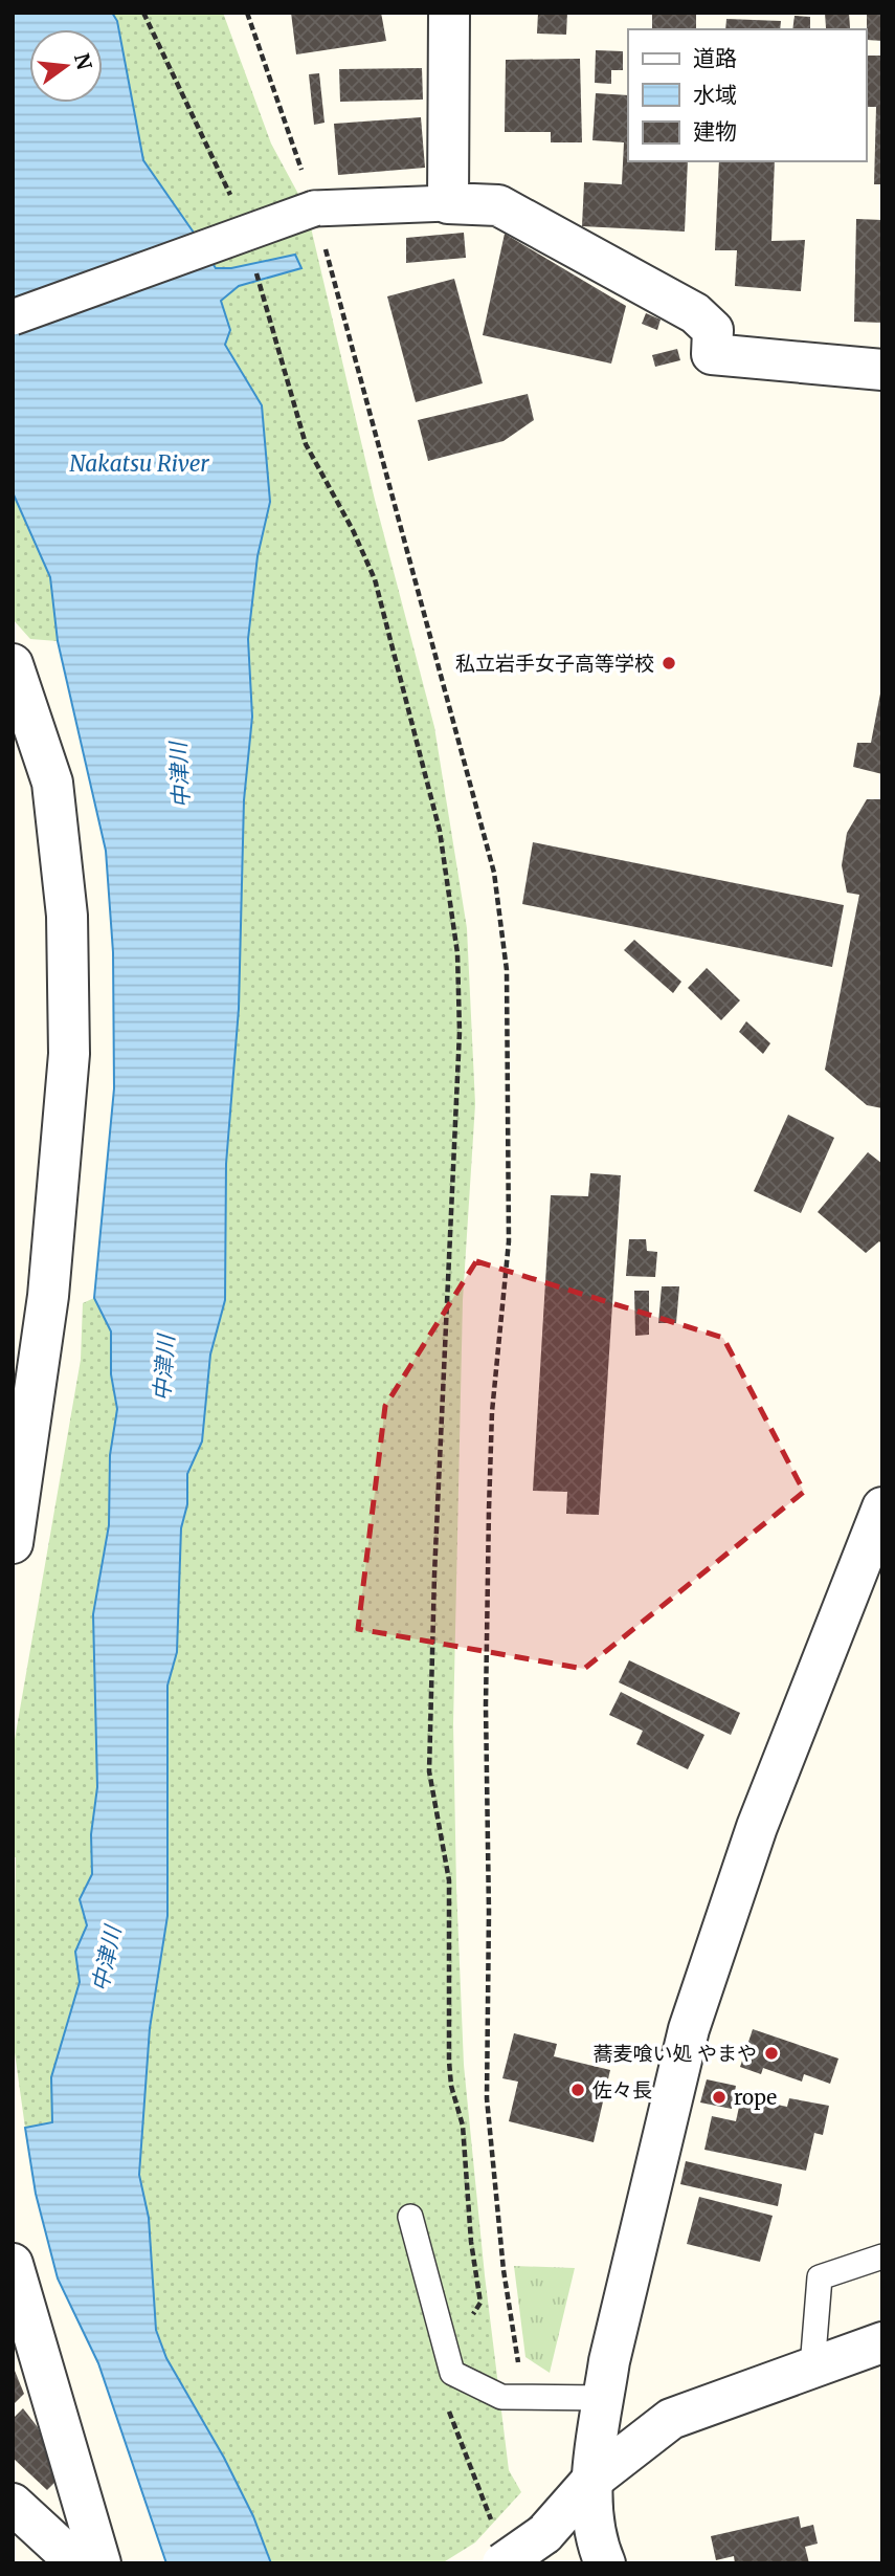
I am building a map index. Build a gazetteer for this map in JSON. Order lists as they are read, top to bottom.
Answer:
{
  "water": ["Nakatsu River", "中津川"],
  "places": [
    "私立岩手女子高等学校",
    "蕎麦喰い処 やまや",
    "佐々長",
    "rope"
  ],
  "legend": ["道路", "水域", "建物"],
  "north": "right"
}
